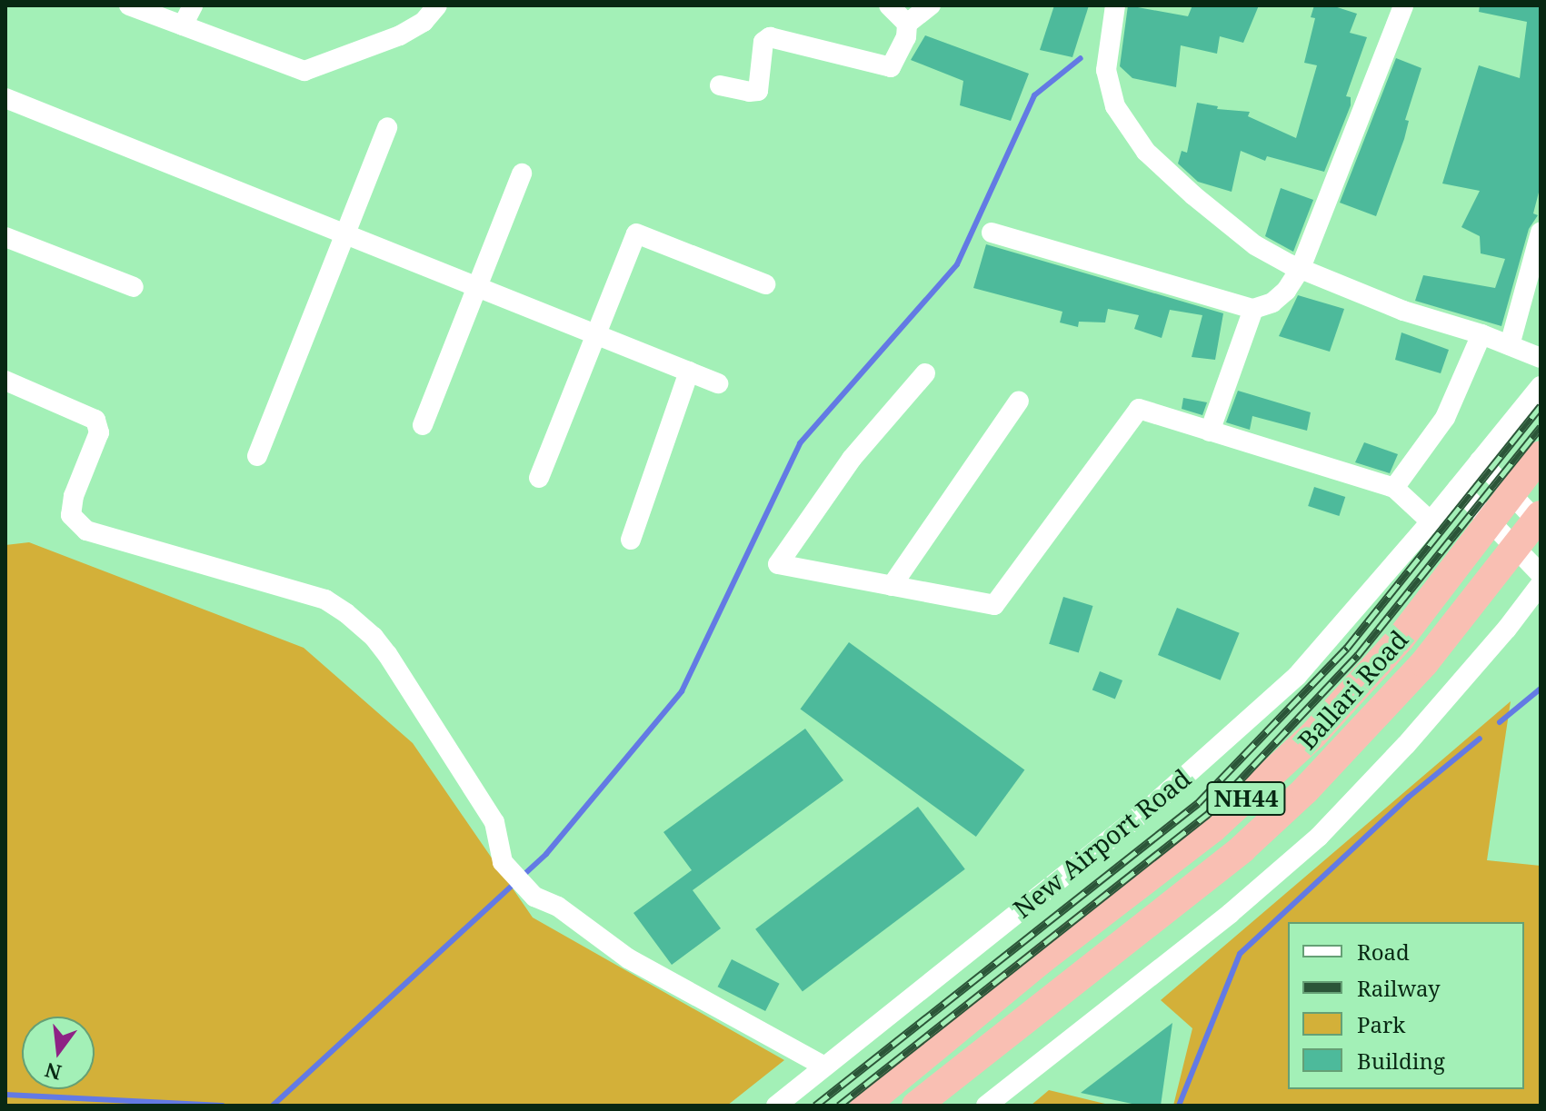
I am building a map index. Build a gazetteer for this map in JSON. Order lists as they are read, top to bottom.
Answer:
{
  "streets": {
    "highway": ["Ballari Road", "NH44"],
    "street": ["New Airport Road"]
  },
  "legend": [
    "Road",
    "Railway",
    "Park",
    "Building"
  ],
  "north": "bottom"
}
